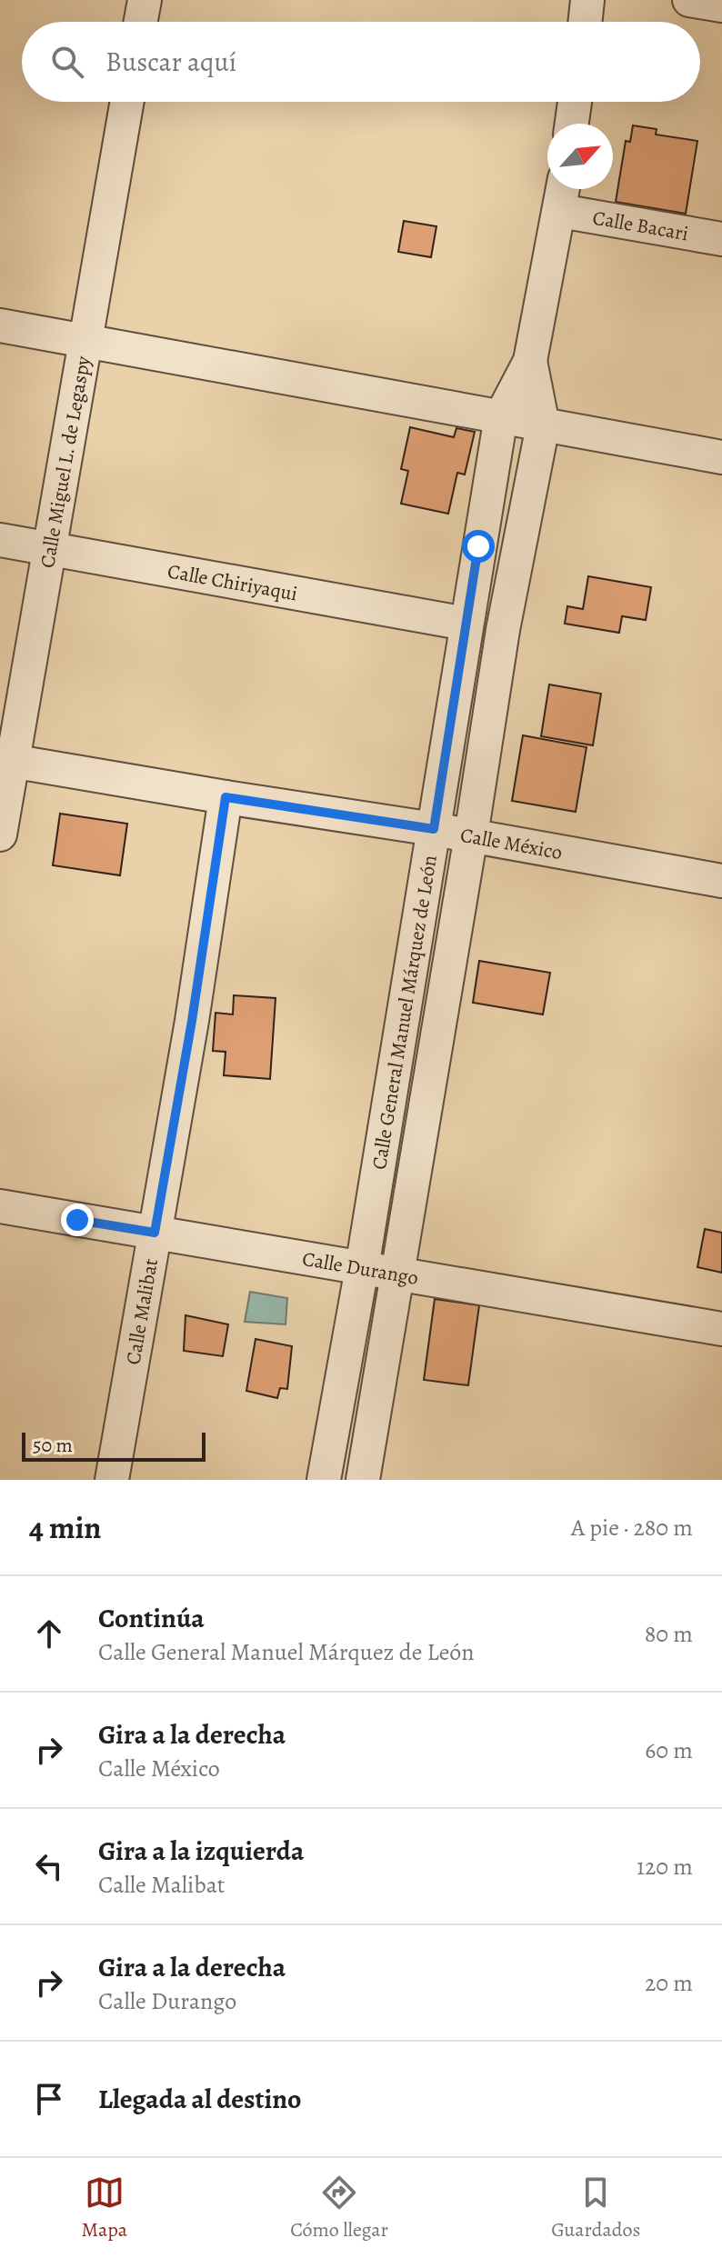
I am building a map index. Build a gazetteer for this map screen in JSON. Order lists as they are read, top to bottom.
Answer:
{
  "streets": {
    "street": [
      "Calle Bacari",
      "Calle Miguel L. de Legaspy",
      "Calle Chiriyaqui",
      "Calle México",
      "Calle General Manuel Márquez de León",
      "Calle Durango",
      "Calle Malibat"
    ]
  },
  "crossings": [
    ["Calle Miguel L. de Legaspy", "Calle Chiriyaqui"],
    ["Calle Miguel L. de Legaspy", "Calle México"],
    ["Calle Chiriyaqui", "Calle General Manuel Márquez de León"],
    ["Calle México", "Calle General Manuel Márquez de León"],
    ["Calle México", "Calle Malibat"],
    ["Calle General Manuel Márquez de León", "Calle Durango"],
    ["Calle Durango", "Calle Malibat"]
  ],
  "scale_bar": "50 m",
  "north": "top right",
  "page": {
    "search": "Buscar aquí",
    "scale": "50 m",
    "heading": ["4 min", "A pie · 280 m"],
    "list": [
      ["Continúa", "Calle General Manuel Márquez de León", "80 m"],
      ["Gira a la derecha", "Calle México", "60 m"],
      ["Gira a la izquierda", "Calle Malibat", "120 m"],
      ["Gira a la derecha", "Calle Durango", "20 m"],
      "Llegada al destino"
    ],
    "nav": ["Mapa", "Cómo llegar", "Guardados"]
  }
}
